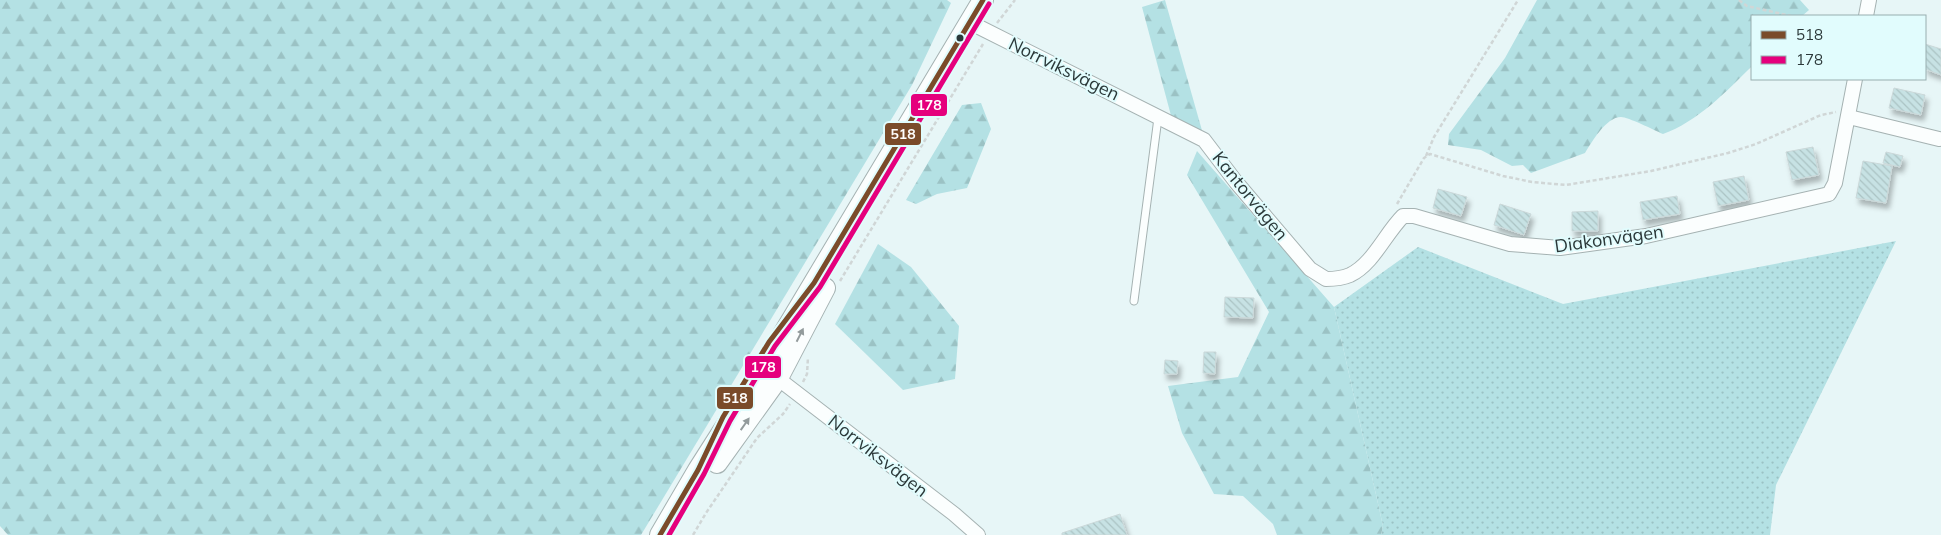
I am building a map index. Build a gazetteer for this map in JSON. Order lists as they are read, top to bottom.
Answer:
{
  "streets": {
    "street": ["Norrviksvägen", "Kantorvägen", "Diakonvägen"]
  },
  "crossings": [
    ["Norrviksvägen", "Kantorvägen"],
    ["Kantorvägen", "Diakonvägen"]
  ],
  "lines": ["transit line 518", "transit line 178"],
  "legend": ["518", "178"]
}
